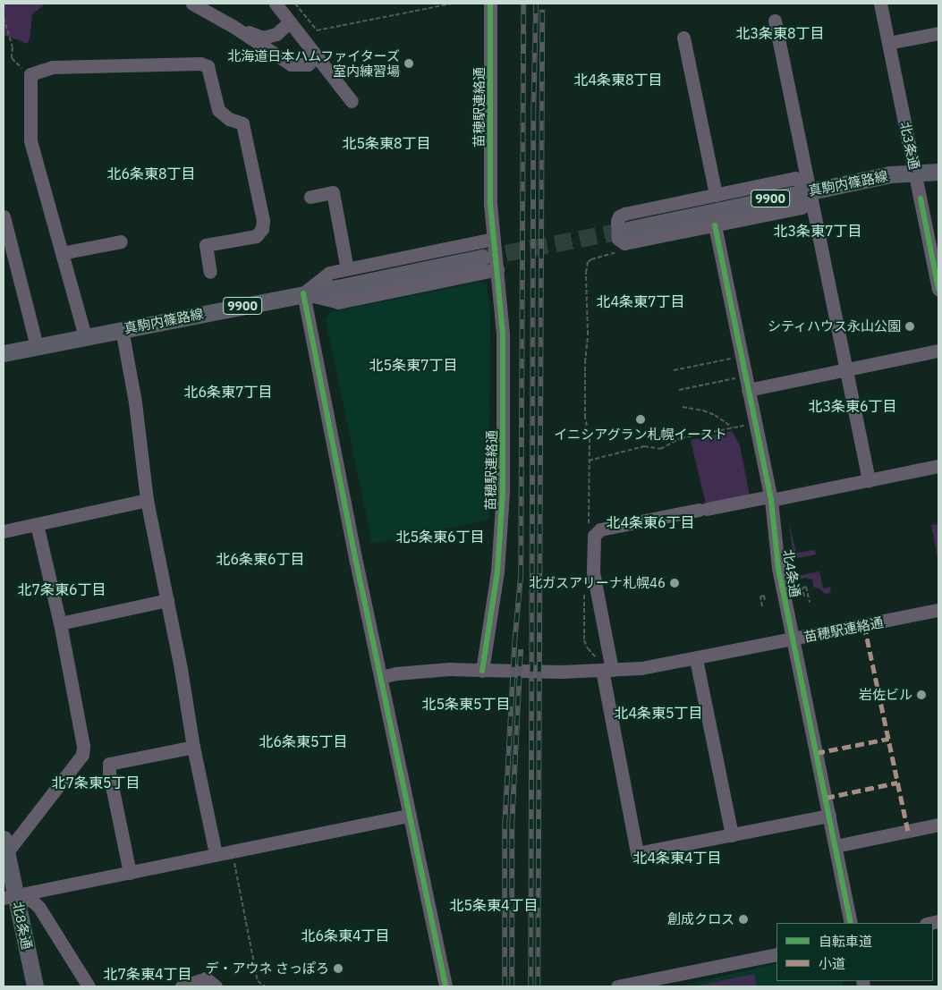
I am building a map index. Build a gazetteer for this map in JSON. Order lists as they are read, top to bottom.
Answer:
{
  "streets": {
    "main road": ["真駒内篠路線", "9900", "北8条通"],
    "street": ["苗穂駅連絡通", "北3条通", "北4条通"]
  },
  "crossings": [
    ["苗穂駅連絡通", "北4条通"],
    ["北3条通", "真駒内篠路線"]
  ],
  "districts": [
    "北3条東8丁目",
    "北4条東8丁目",
    "北5条東8丁目",
    "北6条東8丁目",
    "北3条東7丁目",
    "北4条東7丁目",
    "北5条東7丁目",
    "北6条東7丁目",
    "北3条東6丁目",
    "北4条東6丁目",
    "北5条東6丁目",
    "北6条東6丁目",
    "北7条東6丁目",
    "北5条東5丁目",
    "北4条東5丁目",
    "北6条東5丁目",
    "北7条東5丁目",
    "北4条東4丁目",
    "北5条東4丁目",
    "北6条東4丁目",
    "北7条東4丁目"
  ],
  "places": [
    "北海道日本ハムファイターズ 室内練習場",
    "シティハウス永山公園",
    "イニシアグラン札幌イースト",
    "北ガスアリーナ札幌46",
    "岩佐ビル",
    "創成クロス",
    "デ・アウネ さっぽろ"
  ],
  "legend": ["自転車道", "小道"]
}
